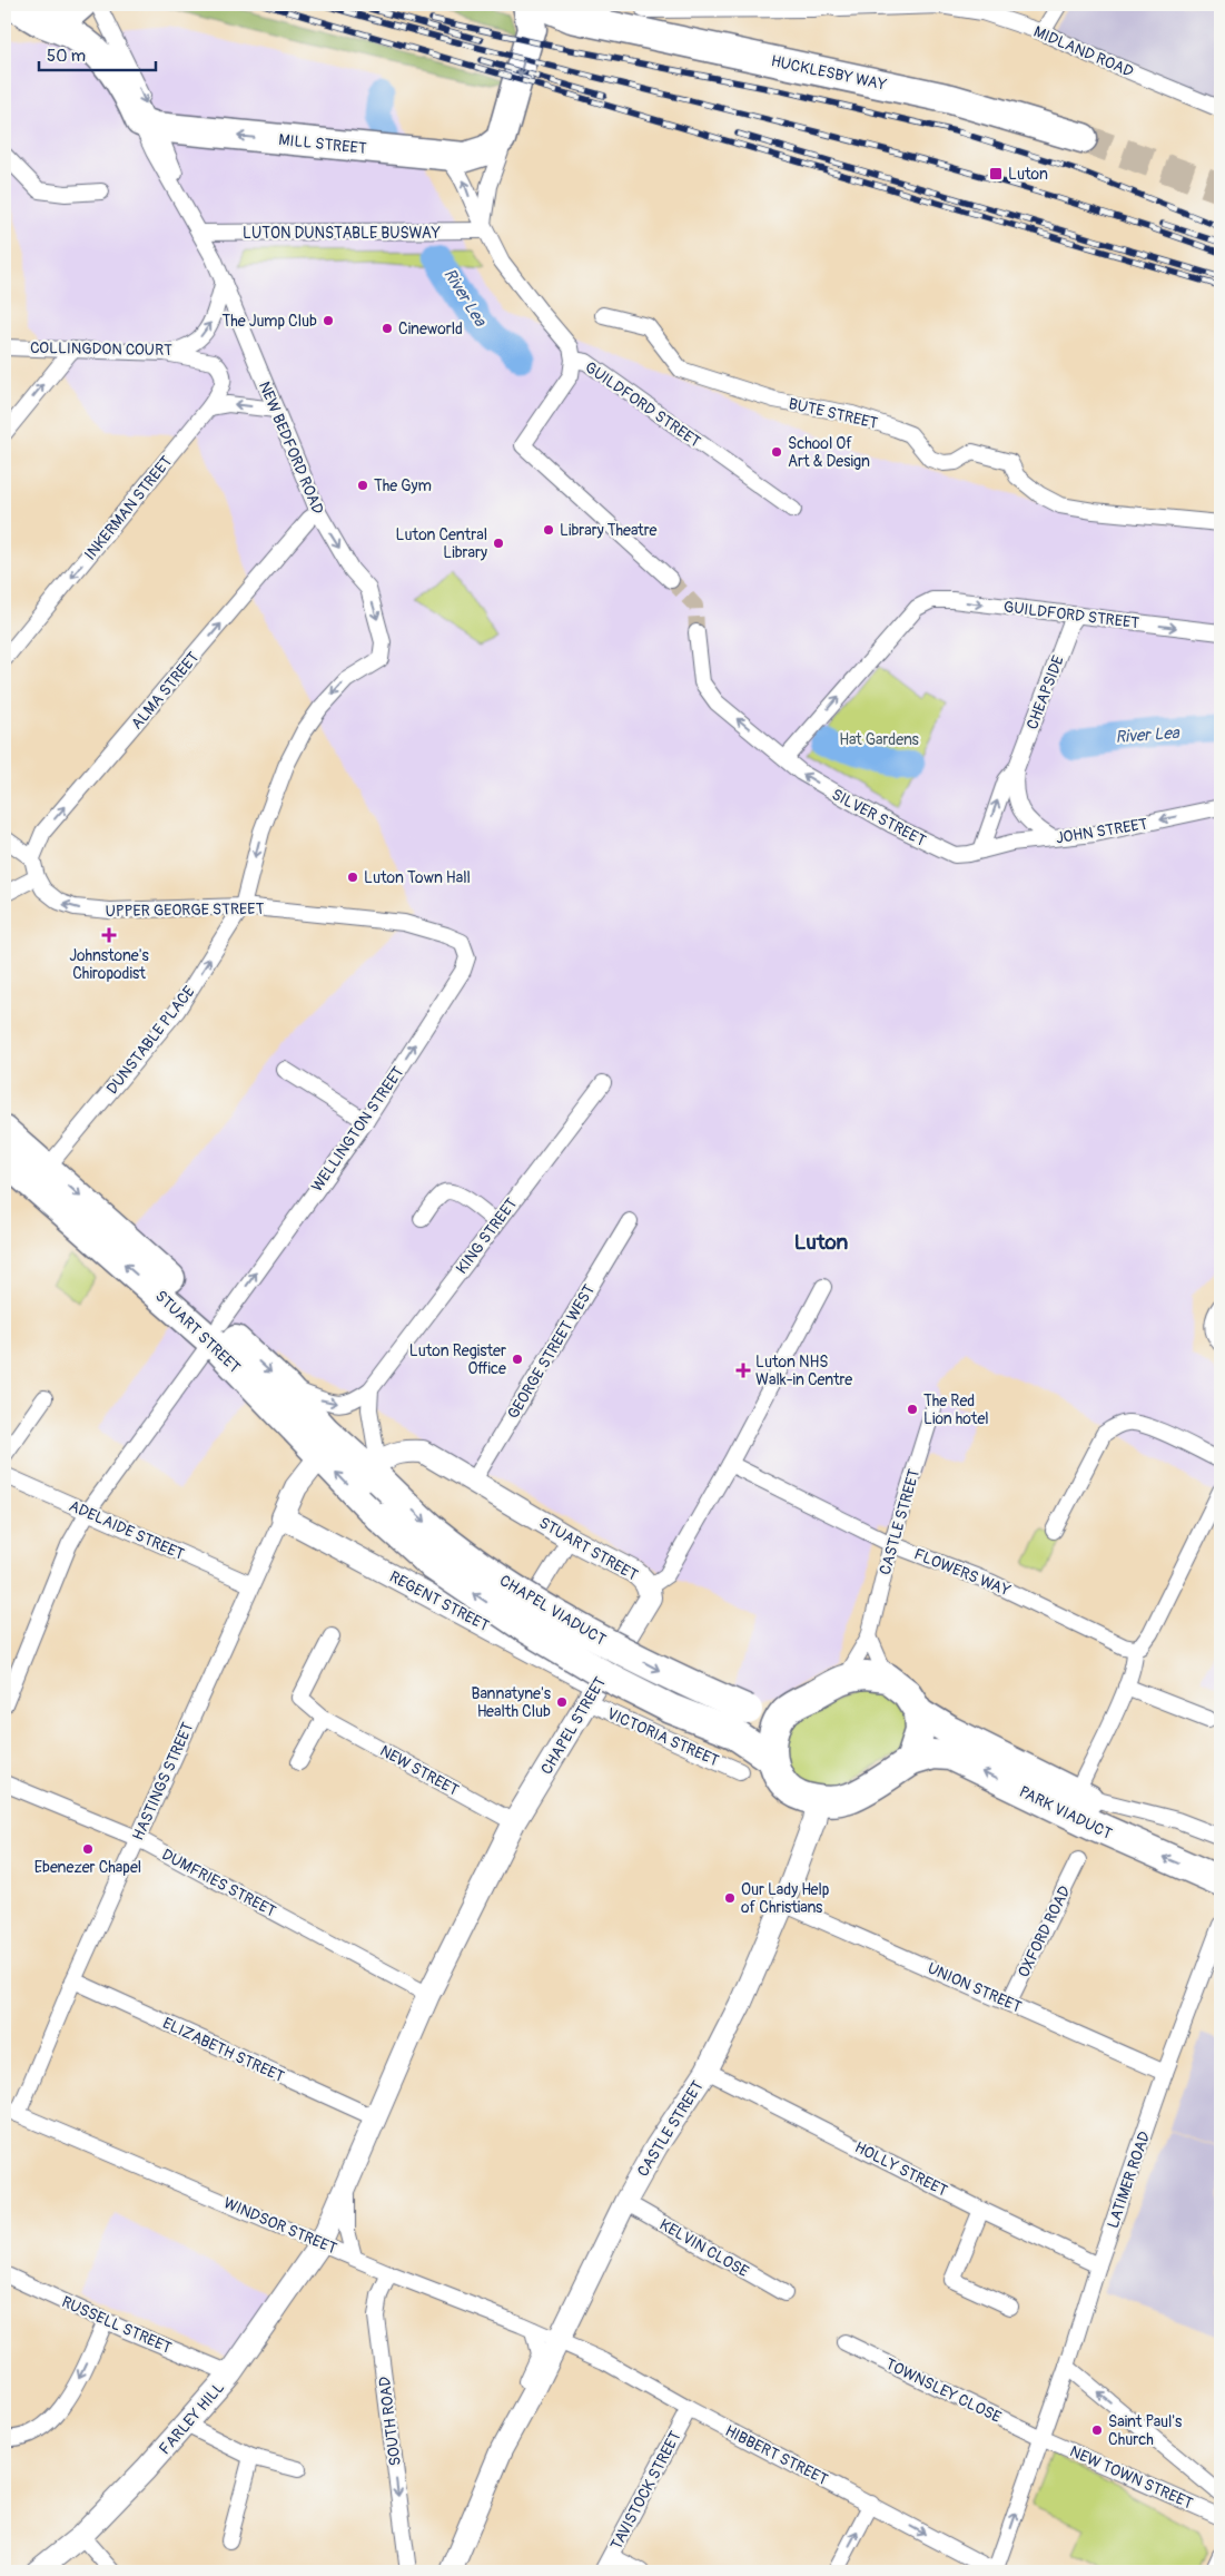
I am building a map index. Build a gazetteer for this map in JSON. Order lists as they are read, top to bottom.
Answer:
{
  "streets": {
    "highway": [
      "HUCKLESBY WAY",
      "MILL STREET",
      "NEW BEDFORD ROAD",
      "STUART STREET",
      "CHAPEL VIADUCT",
      "PARK VIADUCT"
    ],
    "main road": [
      "CASTLE STREET",
      "REGENT STREET",
      "CHAPEL STREET",
      "HASTINGS STREET",
      "FARLEY HILL"
    ],
    "street": [
      "MIDLAND ROAD",
      "LUTON DUNSTABLE BUSWAY",
      "COLLINGDON COURT",
      "GUILDFORD STREET",
      "BUTE STREET",
      "INKERMAN STREET",
      "ALMA STREET",
      "CHEAPSIDE",
      "SILVER STREET",
      "JOHN STREET",
      "UPPER GEORGE STREET",
      "DUNSTABLE PLACE",
      "WELLINGTON STREET",
      "KING STREET",
      "GEORGE STREET WEST",
      "ADELAIDE STREET",
      "FLOWERS WAY",
      "VICTORIA STREET",
      "NEW STREET",
      "DUMFRIES STREET",
      "OXFORD ROAD",
      "UNION STREET",
      "ELIZABETH STREET",
      "HOLLY STREET",
      "LATIMER ROAD",
      "WINDSOR STREET",
      "KELVIN CLOSE",
      "RUSSELL STREET",
      "TOWNSLEY CLOSE",
      "SOUTH ROAD",
      "HIBBERT STREET",
      "NEW TOWN STREET",
      "TAVISTOCK STREET"
    ]
  },
  "crossings": [
    ["MILL STREET", "GUILDFORD STREET"],
    ["MILL STREET", "NEW BEDFORD ROAD"],
    ["LUTON DUNSTABLE BUSWAY", "GUILDFORD STREET"],
    ["LUTON DUNSTABLE BUSWAY", "NEW BEDFORD ROAD"],
    ["COLLINGDON COURT", "NEW BEDFORD ROAD"],
    ["COLLINGDON COURT", "INKERMAN STREET"],
    ["GUILDFORD STREET", "CHEAPSIDE"],
    ["GUILDFORD STREET", "SILVER STREET"],
    ["NEW BEDFORD ROAD", "ALMA STREET"],
    ["NEW BEDFORD ROAD", "DUNSTABLE PLACE"],
    ["SILVER STREET", "JOHN STREET"],
    ["UPPER GEORGE STREET", "DUNSTABLE PLACE"],
    ["UPPER GEORGE STREET", "WELLINGTON STREET"],
    ["DUNSTABLE PLACE", "STUART STREET"],
    ["WELLINGTON STREET", "STUART STREET"],
    ["WELLINGTON STREET", "ADELAIDE STREET"],
    ["STUART STREET", "GEORGE STREET WEST"],
    ["STUART STREET", "CHAPEL VIADUCT"],
    ["STUART STREET", "CHAPEL STREET"],
    ["STUART STREET", "HASTINGS STREET"],
    ["CASTLE STREET", "FLOWERS WAY"],
    ["CASTLE STREET", "PARK VIADUCT"],
    ["CASTLE STREET", "UNION STREET"],
    ["CASTLE STREET", "HOLLY STREET"],
    ["CASTLE STREET", "WINDSOR STREET"],
    ["CASTLE STREET", "KELVIN CLOSE"],
    ["CASTLE STREET", "HIBBERT STREET"],
    ["ADELAIDE STREET", "HASTINGS STREET"],
    ["REGENT STREET", "CHAPEL STREET"],
    ["REGENT STREET", "VICTORIA STREET"],
    ["REGENT STREET", "HASTINGS STREET"],
    ["CHAPEL STREET", "VICTORIA STREET"],
    ["CHAPEL STREET", "NEW STREET"],
    ["CHAPEL STREET", "DUMFRIES STREET"],
    ["CHAPEL STREET", "ELIZABETH STREET"],
    ["CHAPEL STREET", "WINDSOR STREET"],
    ["CHAPEL STREET", "FARLEY HILL"],
    ["HASTINGS STREET", "DUMFRIES STREET"],
    ["HASTINGS STREET", "ELIZABETH STREET"],
    ["HASTINGS STREET", "WINDSOR STREET"],
    ["OXFORD ROAD", "UNION STREET"],
    ["UNION STREET", "LATIMER ROAD"],
    ["HOLLY STREET", "LATIMER ROAD"],
    ["LATIMER ROAD", "TOWNSLEY CLOSE"],
    ["LATIMER ROAD", "HIBBERT STREET"],
    ["LATIMER ROAD", "NEW TOWN STREET"],
    ["WINDSOR STREET", "FARLEY HILL"],
    ["WINDSOR STREET", "SOUTH ROAD"],
    ["WINDSOR STREET", "HIBBERT STREET"],
    ["RUSSELL STREET", "FARLEY HILL"],
    ["TOWNSLEY CLOSE", "NEW TOWN STREET"],
    ["HIBBERT STREET", "TAVISTOCK STREET"]
  ],
  "one_way": [
    "MILL STREET",
    "COLLINGDON COURT",
    "INKERMAN STREET",
    "ALMA STREET",
    "SILVER STREET",
    "JOHN STREET",
    "UPPER GEORGE STREET",
    "WELLINGTON STREET",
    "SOUTH ROAD"
  ],
  "districts": ["Luton"],
  "water": ["River Lea"],
  "parks": ["Hat Gardens"],
  "places": {
    "transit": ["Luton"],
    "other": [
      "The Jump Club",
      "Cineworld",
      "School Of Art & Design",
      "The Gym",
      "Library Theatre",
      "Luton Central Library",
      "Luton Town Hall",
      "Luton Register Office",
      "The Red Lion hotel",
      "Bannatyne's Health Club",
      "Ebenezer Chapel",
      "Our Lady Help of Christians",
      "Saint Paul's Church"
    ],
    "health": ["Johnstone's Chiropodist", "Luton NHS Walk-in Centre"]
  },
  "scale_bar": "50 m"
}
